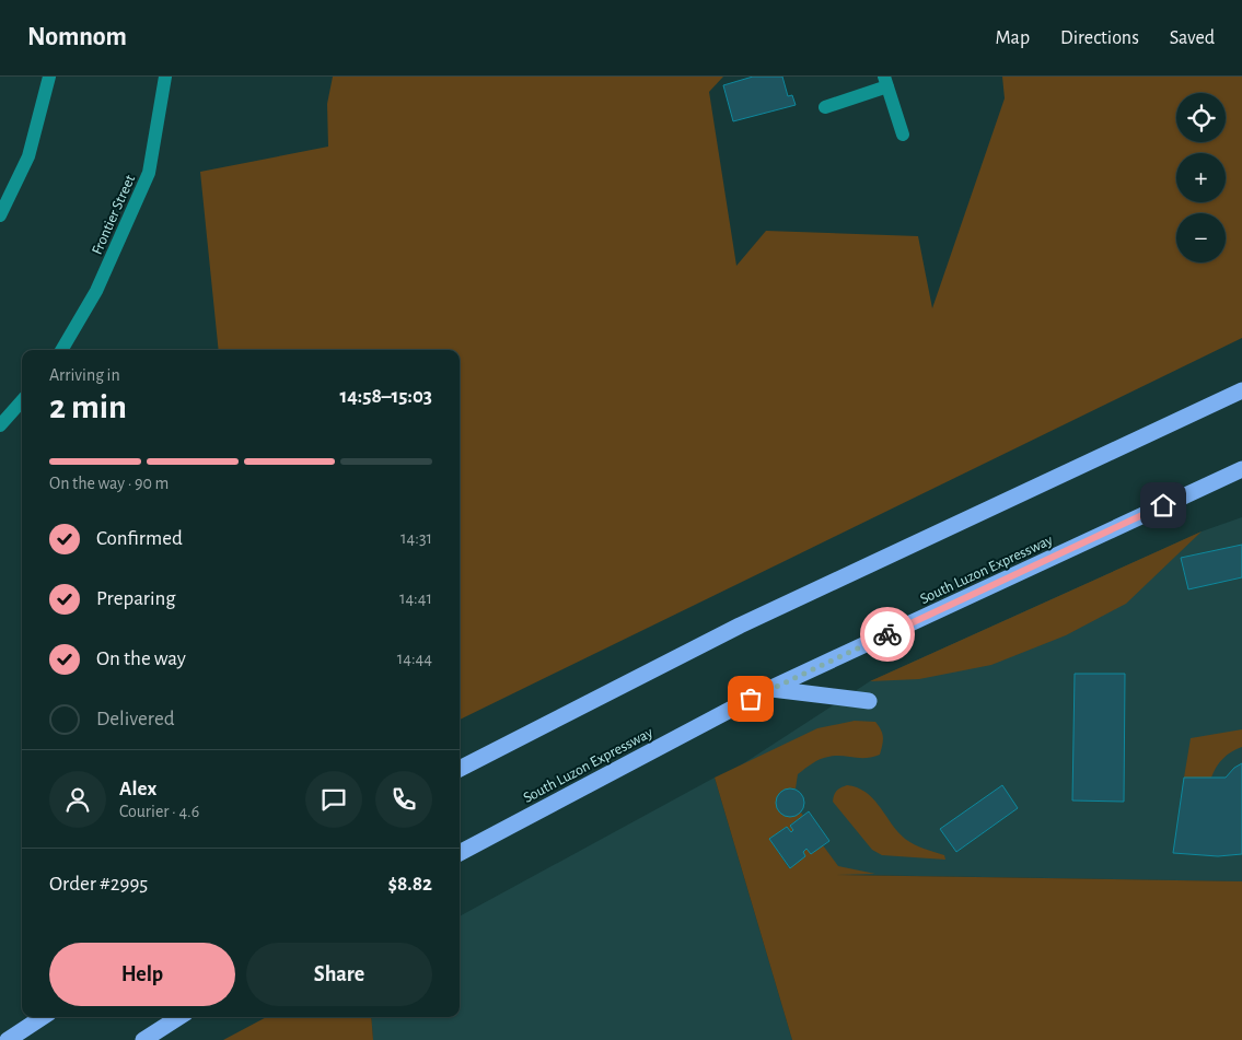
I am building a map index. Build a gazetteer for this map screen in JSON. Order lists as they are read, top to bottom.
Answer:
{
  "streets": {
    "highway": ["South Luzon Expressway"],
    "street": ["Frontier Street"]
  },
  "page": {
    "header": "Nomnom",
    "nav": ["Map", "Directions", "Saved"],
    "map_buttons": ["+", "−"],
    "heading": ["2 min", "Arriving in", "14:58–15:03"],
    "panel": [
      "Alex",
      "Courier · 4.6",
      "Order #2995",
      "$8.82"
    ],
    "bar": "On the way · 90 m",
    "list": [
      ["Confirmed", "14:31"],
      ["Preparing", "14:41"],
      ["On the way", "14:44"],
      "Delivered"
    ],
    "buttons": ["Help", "Share"]
  }
}
